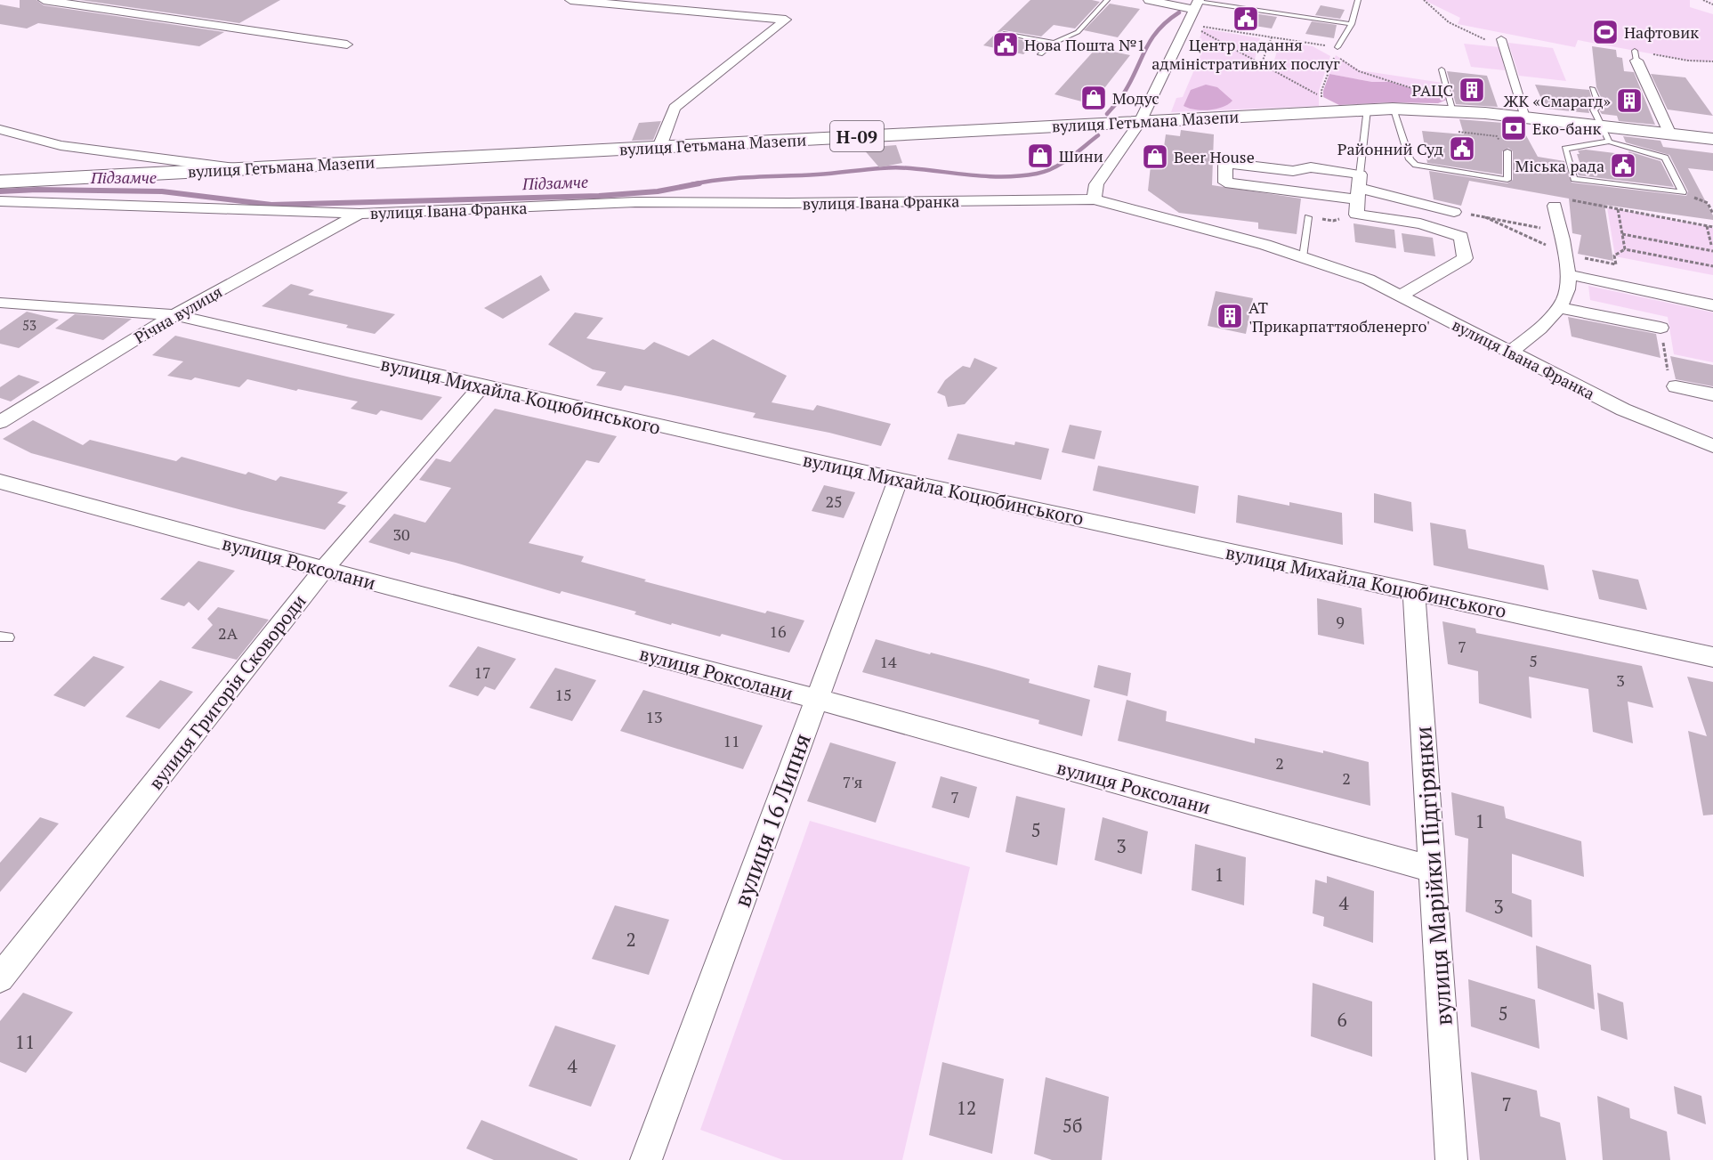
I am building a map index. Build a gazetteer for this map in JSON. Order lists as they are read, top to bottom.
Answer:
{
  "streets": {
    "main road": ["вулиця Гетьмана Мазепи", "Н-09"],
    "street": [
      "вулиця Івана Франка",
      "Річна вулиця",
      "вулиця Михайла Коцюбинського",
      "вулиця Роксолани",
      "вулиця Григорія Сковороди",
      "вулиця 16 Липня",
      "вулиця Марійки Підгірянки"
    ]
  },
  "crossings": [
    ["вулиця Івана Франка", "Річна вулиця"],
    ["Річна вулиця", "вулиця Михайла Коцюбинського"],
    ["вулиця Михайла Коцюбинського", "вулиця Григорія Сковороди"],
    ["вулиця Михайла Коцюбинського", "вулиця 16 Липня"],
    ["вулиця Михайла Коцюбинського", "вулиця Марійки Підгірянки"],
    ["вулиця Роксолани", "вулиця Григорія Сковороди"],
    ["вулиця Роксолани", "вулиця 16 Липня"],
    ["вулиця Роксолани", "вулиця Марійки Підгірянки"]
  ],
  "water": ["Підзамче"],
  "places": {
    "public building": [
      "Центр надання адміністративних послуг",
      "Нова Пошта №1",
      "Районний Суд",
      "Міська рада"
    ],
    "sports": ["Нафтовик"],
    "building": ["РАЦС", "ЖК «Смарагд»", "АТ 'Прикарпаттяобленерго'"],
    "shop": ["Модус", "Шини", "Beer House"],
    "bank": ["Еко-банк"]
  },
  "house_numbers": [
    "53",
    "25",
    "30",
    "9",
    "16",
    "2А",
    "7",
    "5",
    "14",
    "17",
    "3",
    "15",
    "13",
    "11",
    "2",
    "2",
    "7'я",
    "7",
    "1",
    "5",
    "3",
    "1",
    "4",
    "3",
    "2",
    "5",
    "6",
    "11",
    "4",
    "7",
    "12",
    "5б"
  ]
}
